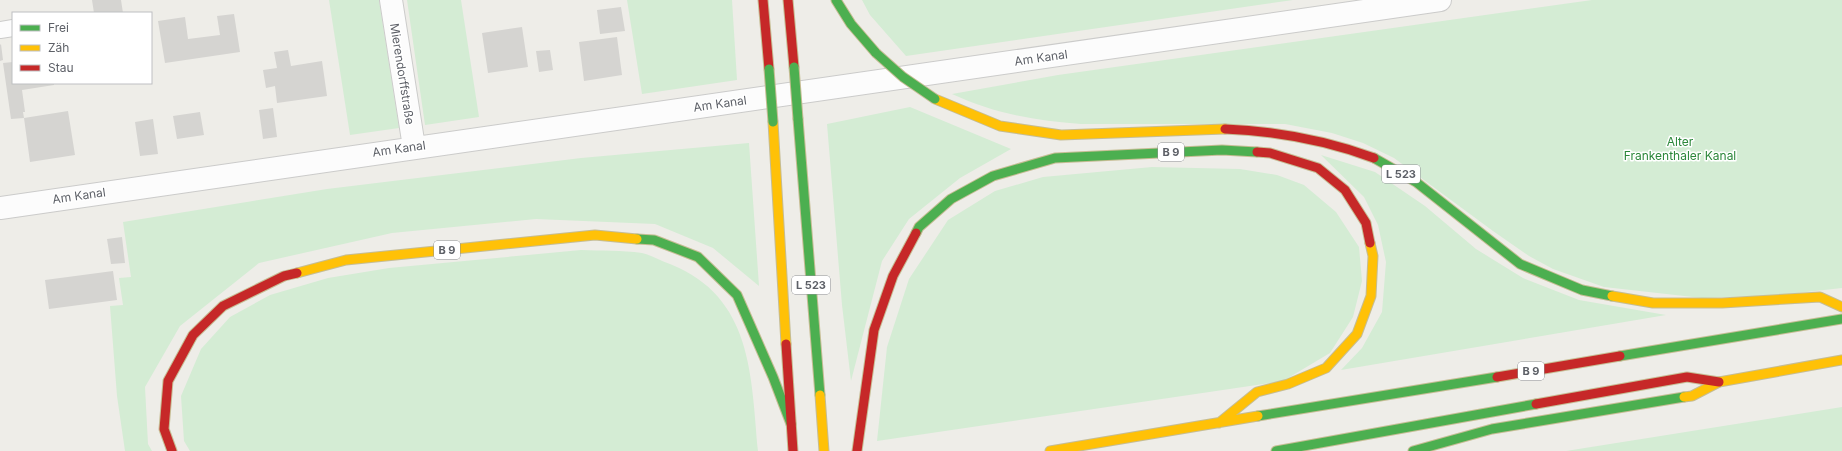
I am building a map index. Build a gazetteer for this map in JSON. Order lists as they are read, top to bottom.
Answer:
{
  "streets": {
    "highway": ["B 9", "L 523"],
    "street": ["Am Kanal", "Mierendorffstraße"]
  },
  "crossings": [
    ["Am Kanal", "Mierendorffstraße"],
    ["B 9", "L 523"]
  ],
  "parks": ["Alter Frankenthaler Kanal"],
  "legend": ["Frei", "Zäh", "Stau"]
}
